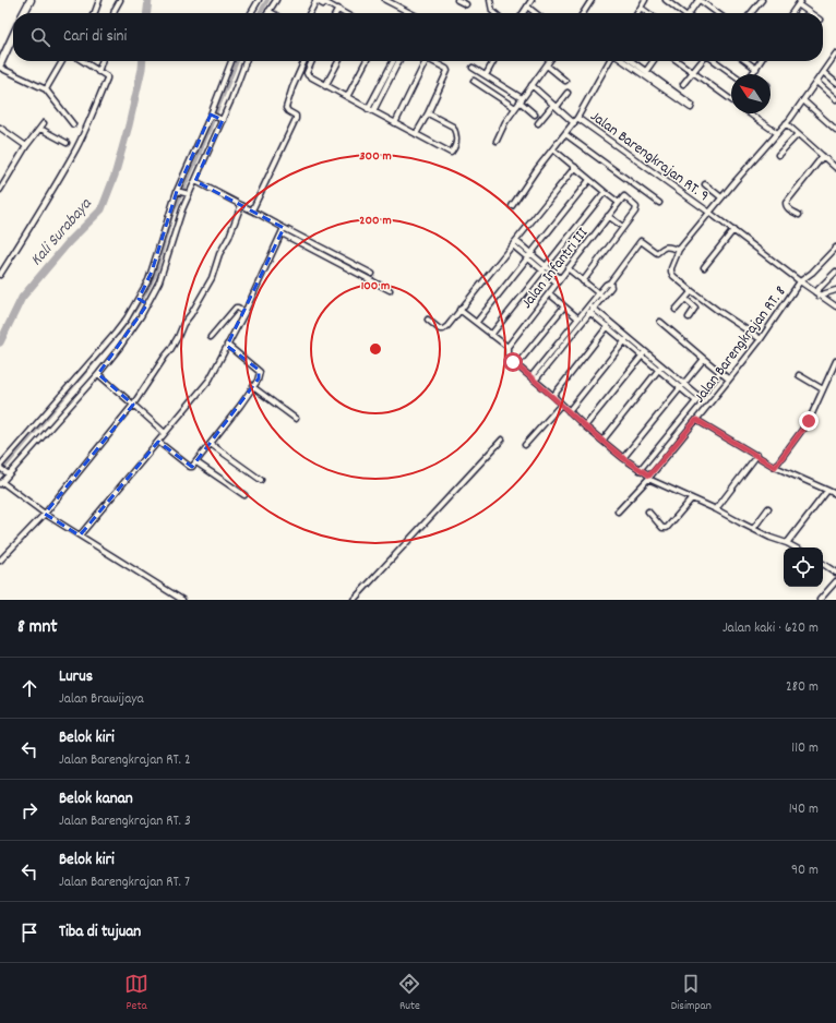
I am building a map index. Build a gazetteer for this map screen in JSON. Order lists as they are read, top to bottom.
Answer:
{
  "streets": {
    "street": ["Jalan Barengkrajan RT. 9", "Jalan Infantri III", "Jalan Barengkrajan RT. 8"]
  },
  "crossings": [
    ["Jalan Barengkrajan RT. 9", "Jalan Barengkrajan RT. 8"]
  ],
  "water": ["Kali Surabaya"],
  "north": "top left",
  "page": {
    "search": "Cari di sini",
    "heading": ["8 mnt", "Jalan kaki · 620 m"],
    "list": [
      ["Lurus", "Jalan Brawijaya", "280 m"],
      ["Belok kiri", "Jalan Barengkrajan RT. 2", "110 m"],
      ["Belok kanan", "Jalan Barengkrajan RT. 3", "140 m"],
      ["Belok kiri", "Jalan Barengkrajan RT. 7", "90 m"],
      "Tiba di tujuan"
    ],
    "nav": ["Peta", "Rute", "Disimpan"]
  },
  "rings": ["300 m", "200 m", "100 m"]
}
